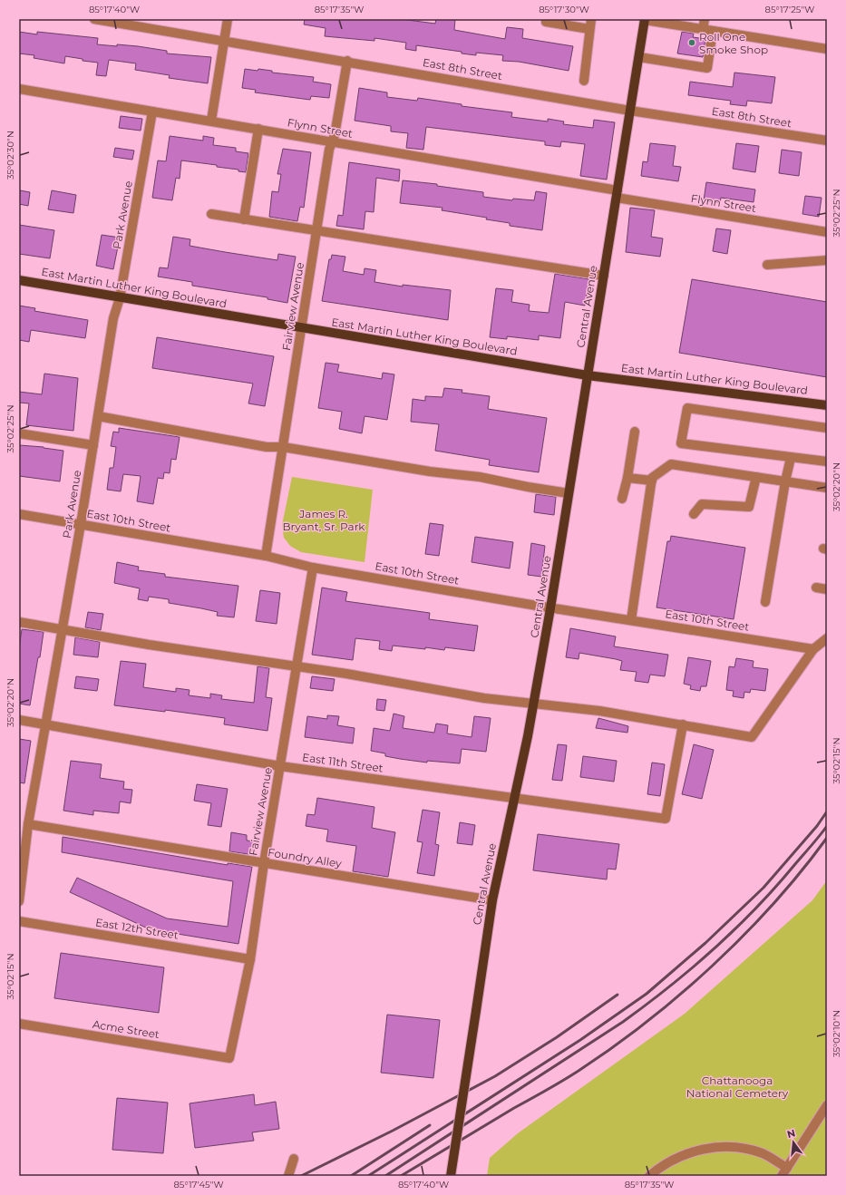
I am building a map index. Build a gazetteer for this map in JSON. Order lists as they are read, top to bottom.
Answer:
{
  "streets": {
    "main road": ["East Martin Luther King Boulevard", "Central Avenue"],
    "street": [
      "East 8th Street",
      "Flynn Street",
      "Park Avenue",
      "Fairview Avenue",
      "East 10th Street",
      "East 11th Street",
      "Foundry Alley",
      "East 12th Street",
      "Acme Street"
    ]
  },
  "crossings": [
    ["East 8th Street", "Fairview Avenue"],
    ["East 8th Street", "Central Avenue"],
    ["Flynn Street", "Park Avenue"],
    ["Flynn Street", "Fairview Avenue"],
    ["Flynn Street", "Central Avenue"],
    ["Park Avenue", "East Martin Luther King Boulevard"],
    ["Park Avenue", "East 10th Street"],
    ["Park Avenue", "East 11th Street"],
    ["Park Avenue", "Foundry Alley"],
    ["East Martin Luther King Boulevard", "Fairview Avenue"],
    ["East Martin Luther King Boulevard", "Central Avenue"],
    ["Fairview Avenue", "East 10th Street"],
    ["Fairview Avenue", "East 11th Street"],
    ["Fairview Avenue", "Foundry Alley"],
    ["Fairview Avenue", "East 12th Street"],
    ["Fairview Avenue", "Acme Street"],
    ["Central Avenue", "East 10th Street"],
    ["Central Avenue", "East 11th Street"],
    ["Central Avenue", "Foundry Alley"]
  ],
  "parks": ["James R. Bryant, Sr. Park", "Chattanooga National Cemetery"],
  "places": ["Roll One Smoke Shop"],
  "north": "top",
  "coordinates": [
    "85°17'40\"W",
    "85°17'35\"W",
    "85°17'30\"W",
    "85°17'25\"W",
    "35°02'30\"N",
    "35°02'25\"N",
    "35°02'20\"N",
    "35°02'15\"N",
    "35°02'10\"N",
    "85°17'45\"W"
  ]
}
